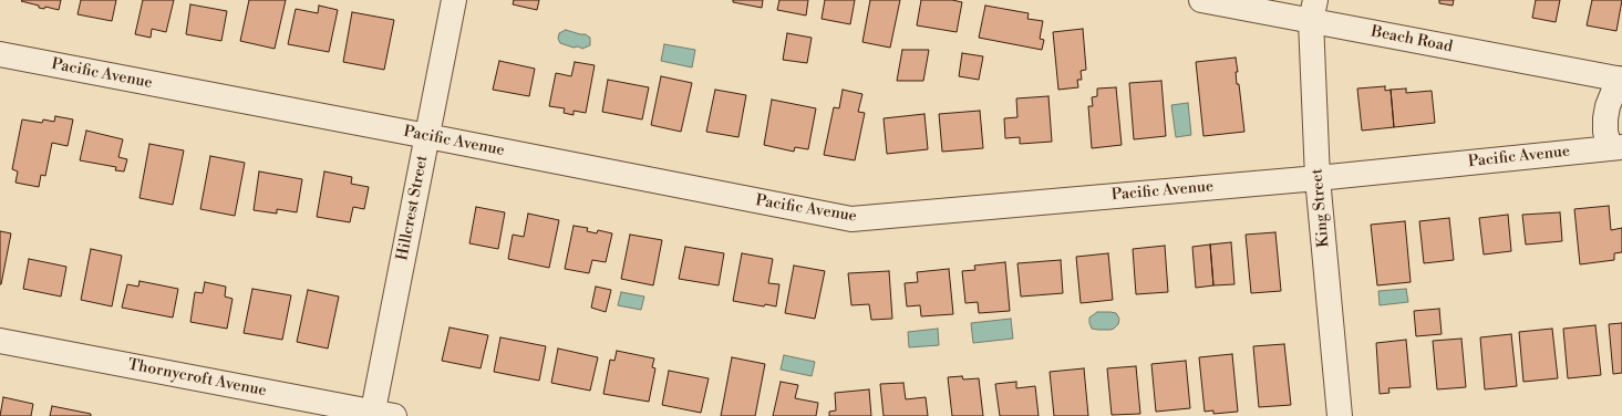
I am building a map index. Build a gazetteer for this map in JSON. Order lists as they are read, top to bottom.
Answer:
{
  "streets": {
    "street": [
      "Beach Road",
      "Pacific Avenue",
      "Hillcrest Street",
      "King Street",
      "Thornycroft Avenue"
    ]
  },
  "crossings": [
    ["Beach Road", "King Street"],
    ["Pacific Avenue", "Hillcrest Street"],
    ["Pacific Avenue", "King Street"],
    ["Hillcrest Street", "Thornycroft Avenue"]
  ]
}
